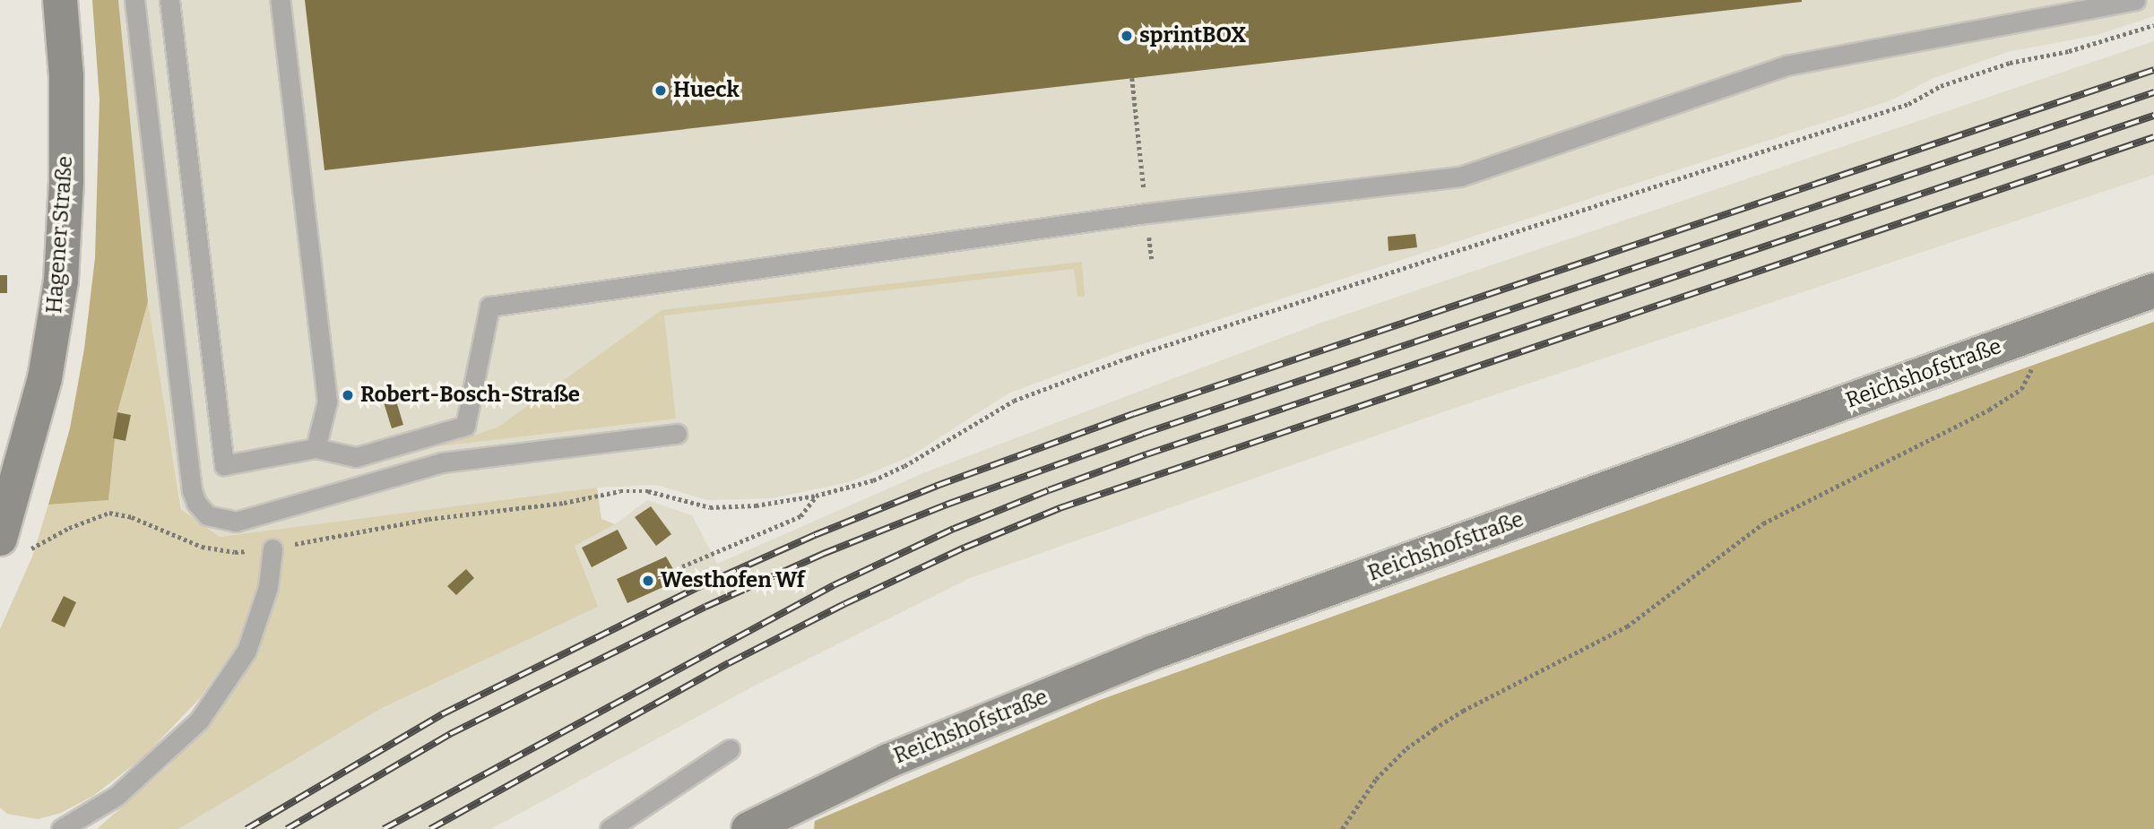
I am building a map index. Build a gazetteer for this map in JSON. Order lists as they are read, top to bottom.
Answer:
{
  "streets": {
    "street": ["Hagener Straße", "Reichshofstraße"]
  },
  "places": [
    "sprintBOX",
    "Hueck",
    "Robert-Bosch-Straße",
    "Westhofen Wf"
  ]
}
